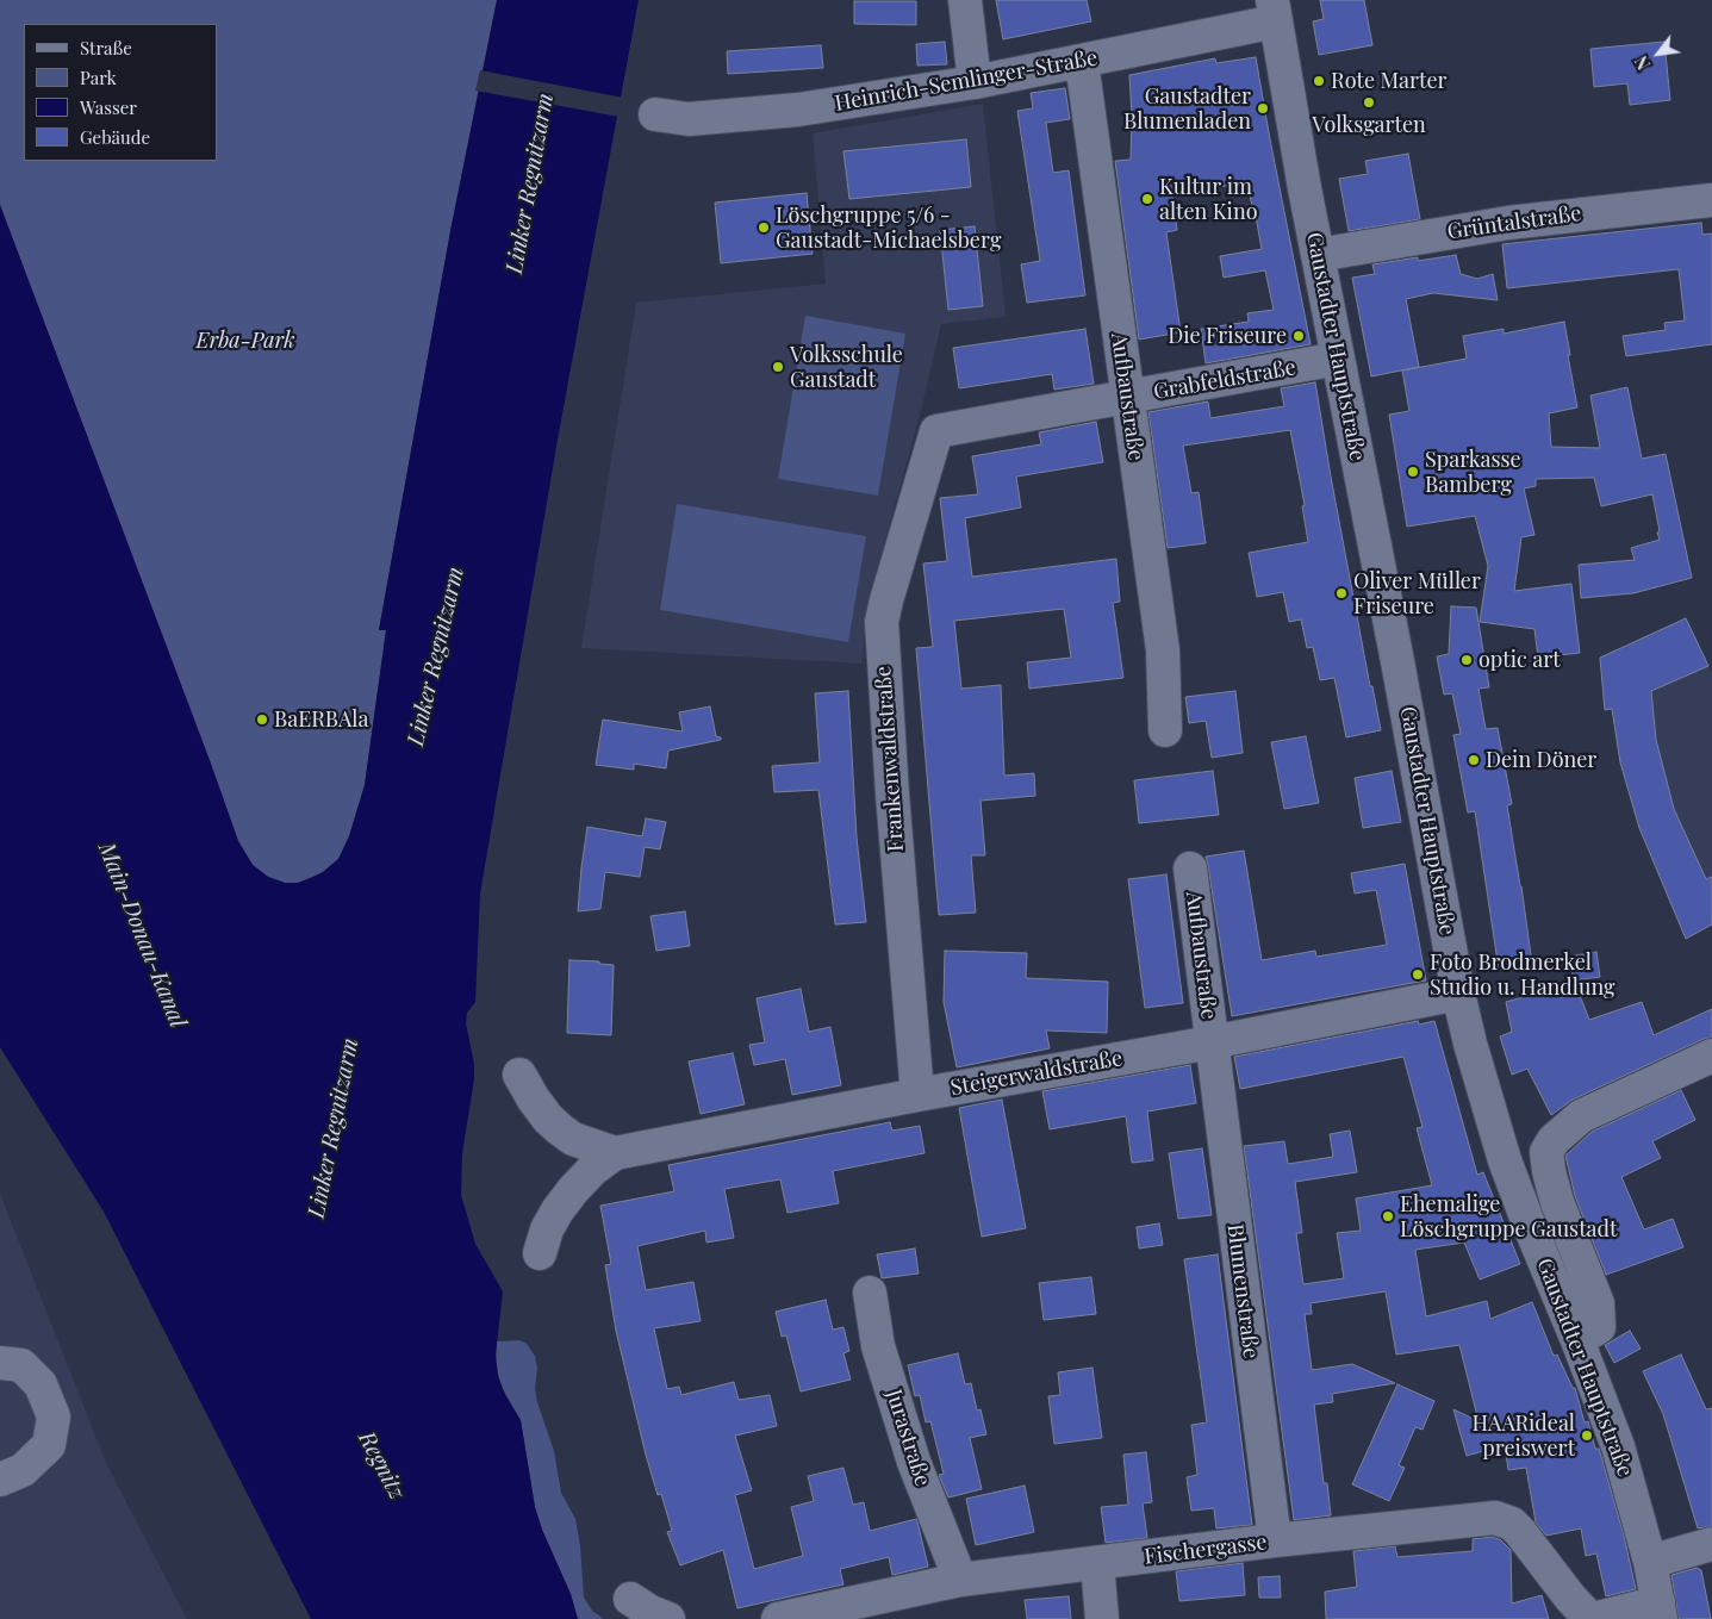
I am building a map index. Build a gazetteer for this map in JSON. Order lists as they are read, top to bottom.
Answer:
{
  "streets": {
    "street": [
      "Heinrich-Semlinger-Straße",
      "Grüntalstraße",
      "Gaustadter Hauptstraße",
      "Grabfeldstraße",
      "Aufbaustraße",
      "Frankenwaldstraße",
      "Steigerwaldstraße",
      "Blumenstraße",
      "Jurastraße",
      "Fischergasse"
    ]
  },
  "crossings": [
    ["Heinrich-Semlinger-Straße", "Gaustadter Hauptstraße"],
    ["Heinrich-Semlinger-Straße", "Aufbaustraße"],
    ["Grüntalstraße", "Gaustadter Hauptstraße"],
    ["Gaustadter Hauptstraße", "Grabfeldstraße"],
    ["Gaustadter Hauptstraße", "Steigerwaldstraße"],
    ["Gaustadter Hauptstraße", "Fischergasse"],
    ["Grabfeldstraße", "Aufbaustraße"],
    ["Grabfeldstraße", "Frankenwaldstraße"],
    ["Aufbaustraße", "Steigerwaldstraße"],
    ["Aufbaustraße", "Blumenstraße"],
    ["Frankenwaldstraße", "Steigerwaldstraße"],
    ["Steigerwaldstraße", "Blumenstraße"],
    ["Blumenstraße", "Fischergasse"],
    ["Jurastraße", "Fischergasse"]
  ],
  "water": ["Linker Regnitzarm", "Main-Donau-Kanal", "Regnitz"],
  "parks": ["Erba-Park"],
  "places": [
    "Rote Marter",
    "Volksgarten",
    "Gaustadter Blumenladen",
    "Kultur im alten Kino",
    "Löschgruppe 5/6 - Gaustadt-Michaelsberg",
    "Die Friseure",
    "Volksschule Gaustadt",
    "Sparkasse Bamberg",
    "Oliver Müller Friseure",
    "optic art",
    "BaERBAla",
    "Dein Döner",
    "Foto Brodmerkel Studio u. Handlung",
    "Ehemalige Löschgruppe Gaustadt",
    "HAARideal preiswert"
  ],
  "legend": [
    "Straße",
    "Park",
    "Wasser",
    "Gebäude"
  ],
  "north": "bottom left"
}
